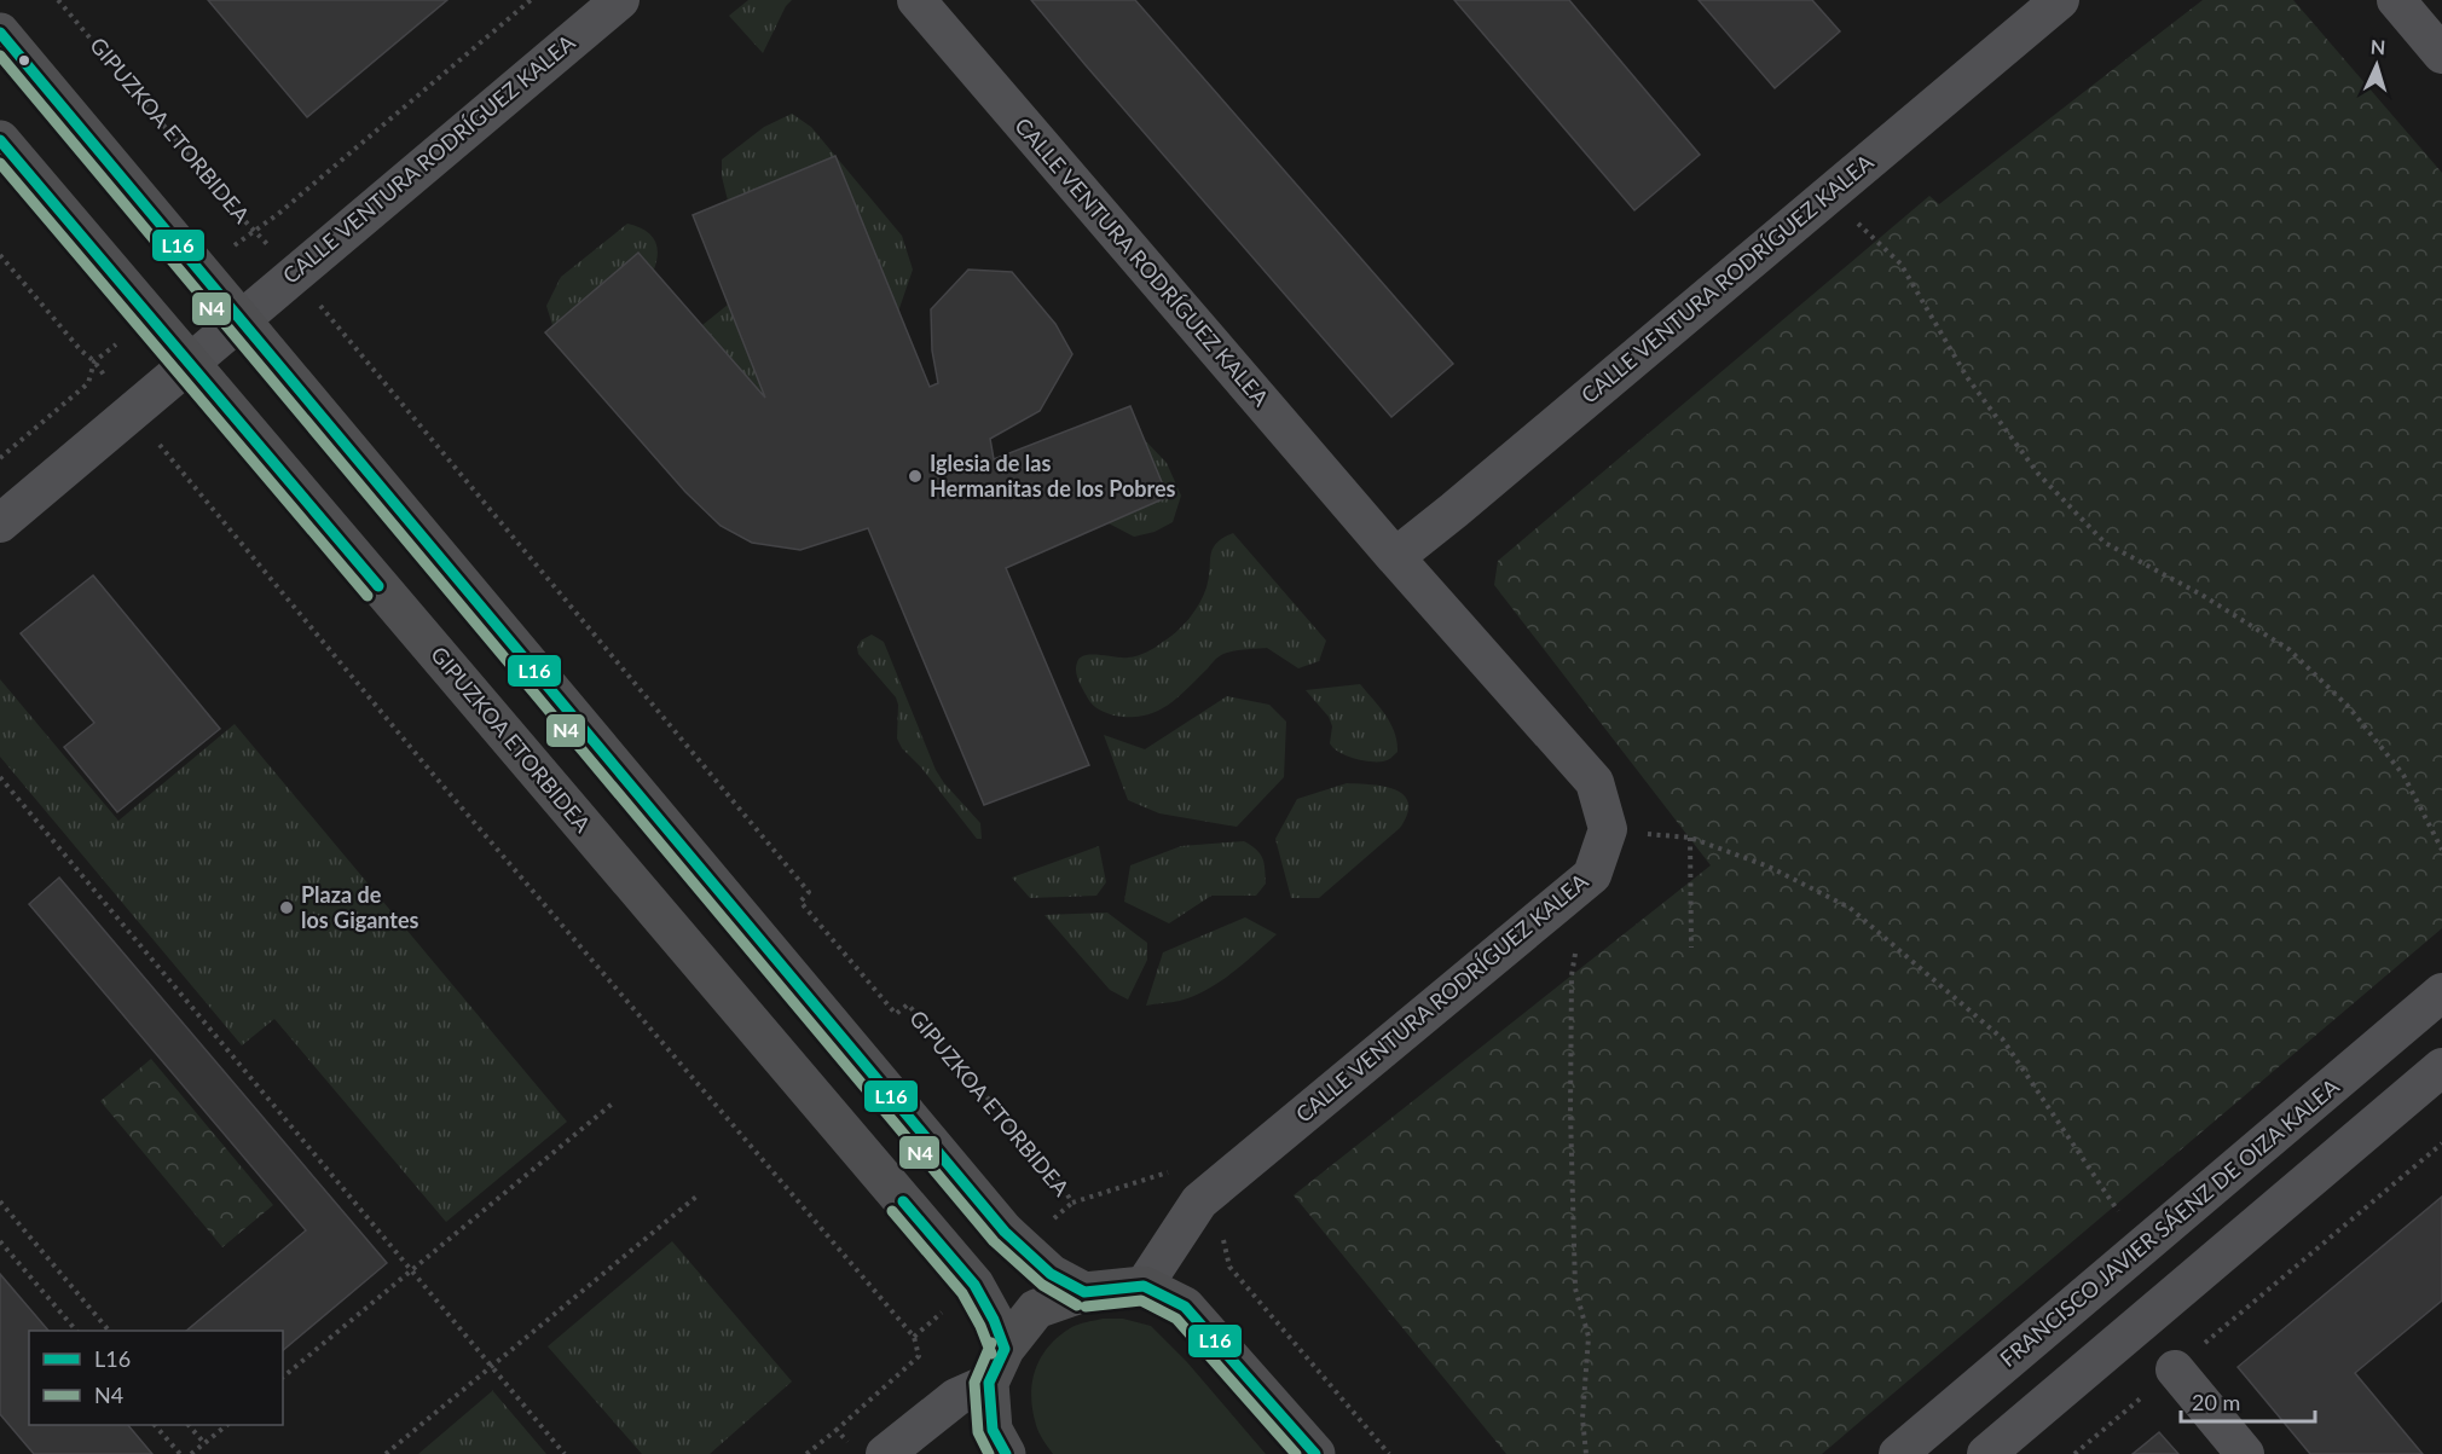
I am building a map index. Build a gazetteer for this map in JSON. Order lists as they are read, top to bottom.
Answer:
{
  "streets": {
    "main road": ["GIPUZKOA ETORBIDEA"],
    "street": ["CALLE VENTURA RODRÍGUEZ KALEA", "FRANCISCO JAVIER SÁENZ DE OIZA KALEA"]
  },
  "crossings": [
    ["GIPUZKOA ETORBIDEA", "CALLE VENTURA RODRÍGUEZ KALEA"]
  ],
  "places": ["Iglesia de las Hermanitas de los Pobres", "Plaza de los Gigantes"],
  "lines": ["transit line L16", "transit line N4"],
  "legend": ["L16", "N4"],
  "scale_bar": "20 m",
  "north": "top"
}
